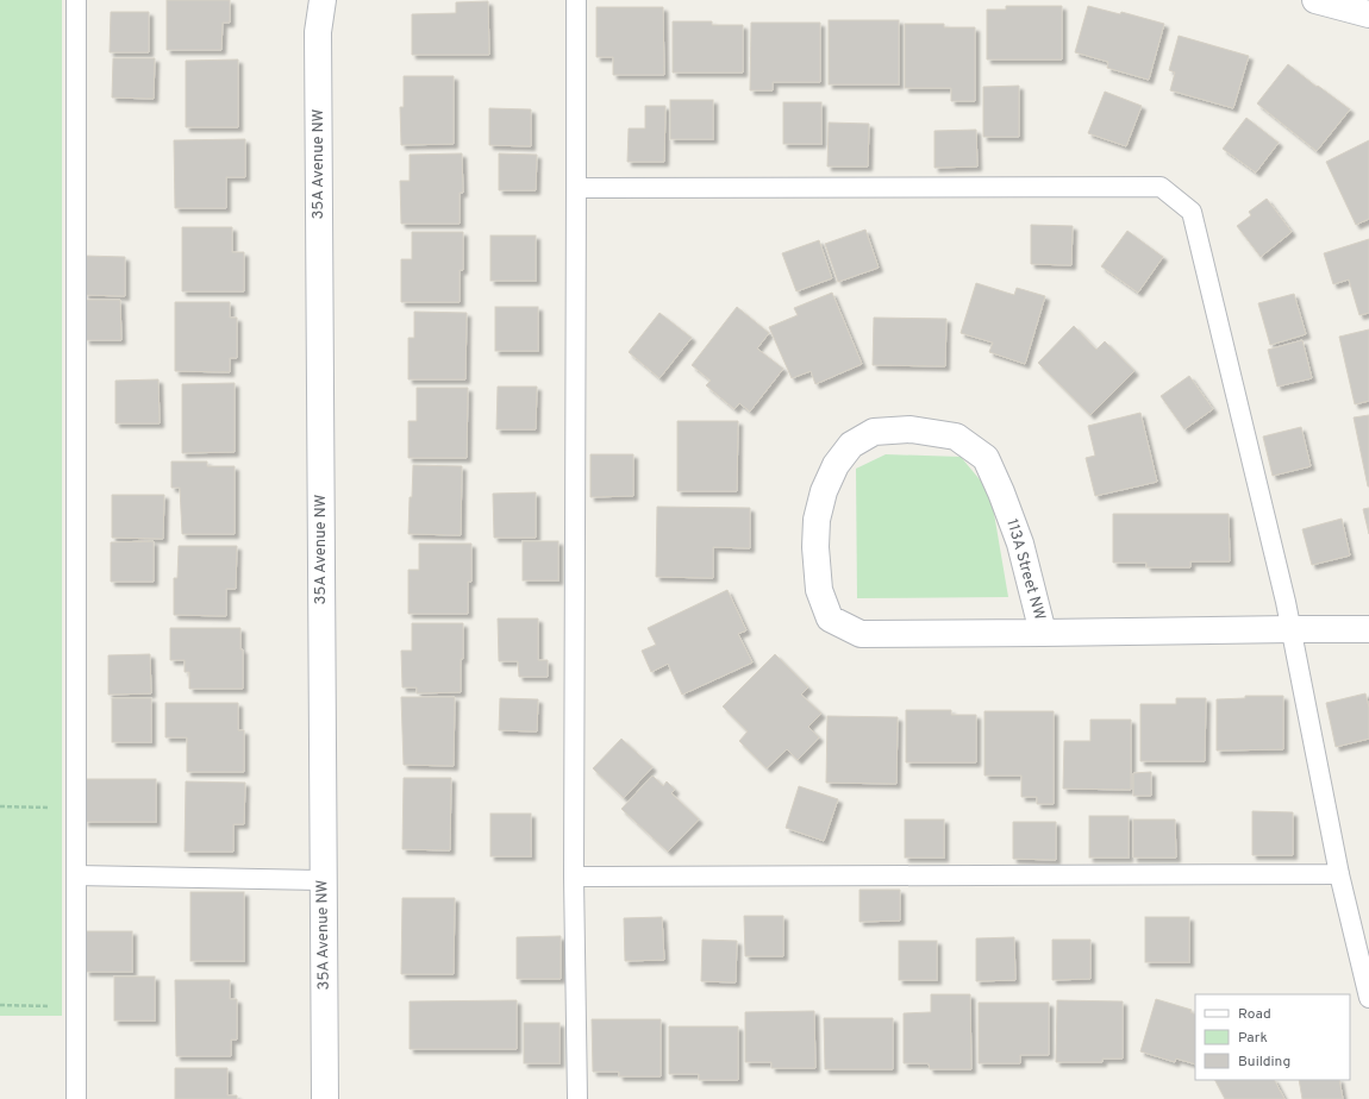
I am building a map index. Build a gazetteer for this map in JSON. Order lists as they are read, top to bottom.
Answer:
{
  "streets": {
    "street": ["35A Avenue NW", "113A Street NW"]
  },
  "legend": ["Road", "Park", "Building"]
}
